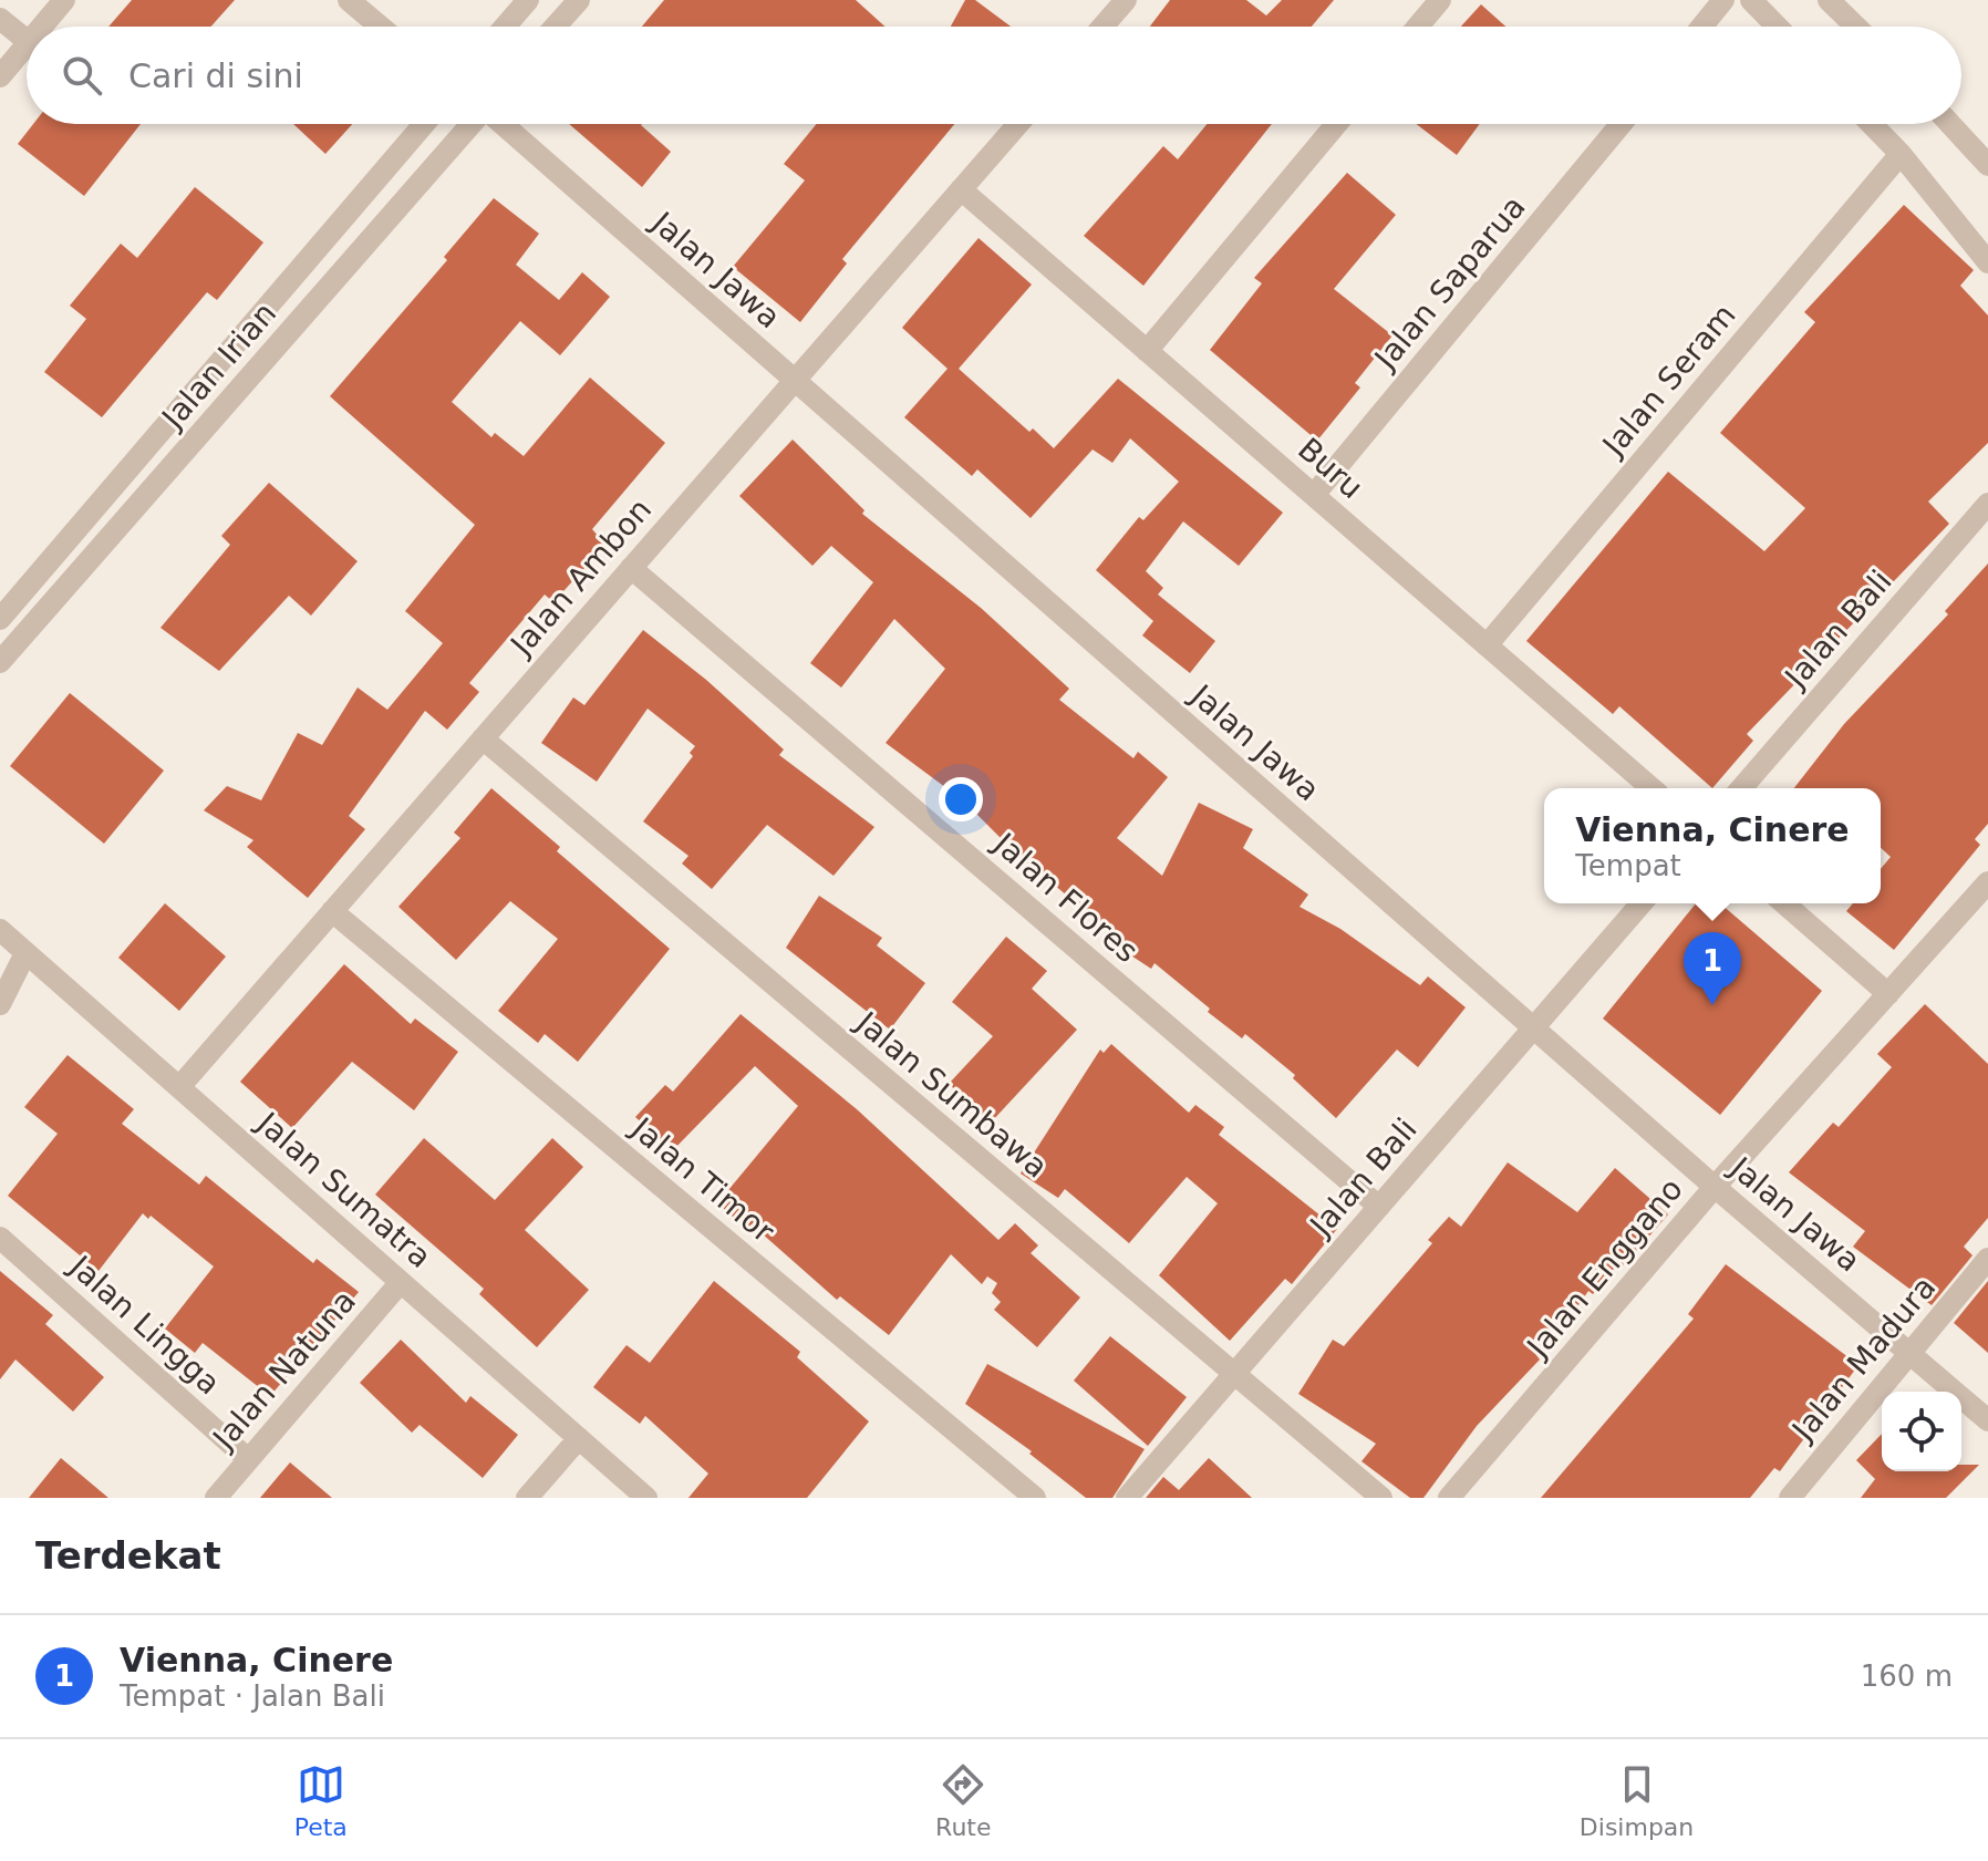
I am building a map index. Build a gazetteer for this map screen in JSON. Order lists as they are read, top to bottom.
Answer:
{
  "streets": {
    "street": [
      "Jalan Jawa",
      "Jalan Saparua",
      "Jalan Irian",
      "Jalan Seram",
      "Buru",
      "Jalan Ambon",
      "Jalan Bali",
      "Jalan Flores",
      "Jalan Sumbawa",
      "Jalan Timor",
      "Jalan Sumatra",
      "Jalan Enggano",
      "Jalan Lingga",
      "Jalan Madura",
      "Jalan Natuna"
    ]
  },
  "crossings": [
    ["Jalan Jawa", "Jalan Ambon"],
    ["Jalan Jawa", "Jalan Bali"],
    ["Jalan Jawa", "Jalan Enggano"],
    ["Jalan Jawa", "Jalan Madura"],
    ["Jalan Saparua", "Buru"],
    ["Jalan Seram", "Buru"],
    ["Buru", "Jalan Ambon"],
    ["Jalan Ambon", "Jalan Flores"],
    ["Jalan Ambon", "Jalan Sumbawa"],
    ["Jalan Ambon", "Jalan Timor"],
    ["Jalan Ambon", "Jalan Sumatra"],
    ["Jalan Bali", "Jalan Flores"],
    ["Jalan Bali", "Jalan Sumbawa"],
    ["Jalan Sumatra", "Jalan Natuna"],
    ["Jalan Lingga", "Jalan Natuna"]
  ],
  "page": {
    "search": "Cari di sini",
    "popup": ["Vienna, Cinere", "Tempat"],
    "pins": "1",
    "heading": "Terdekat",
    "list": [
      {
        "mark": "1",
        "name": "Vienna, Cinere",
        "note": "Tempat · Jalan Bali",
        "value": "160 m"
      }
    ],
    "nav": ["Peta", "Rute", "Disimpan"]
  }
}
